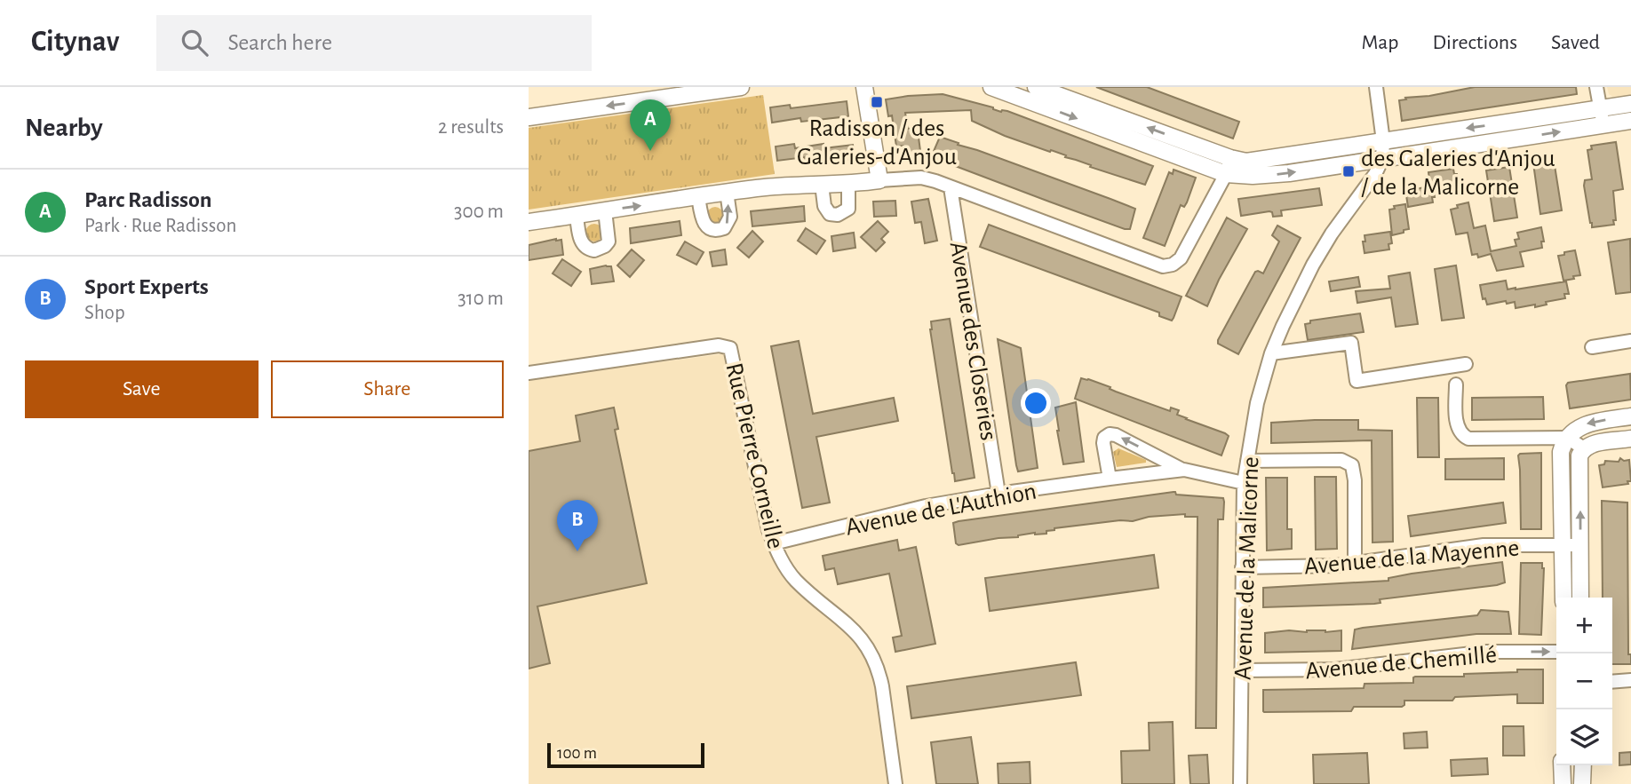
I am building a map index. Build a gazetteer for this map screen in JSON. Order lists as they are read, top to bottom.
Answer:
{
  "streets": {
    "street": [
      "Avenue des Closeries",
      "Rue Pierre Corneille",
      "Avenue de L'Authion",
      "Avenue de la Mayenne",
      "Avenue de la Malicorne",
      "Avenue de Chemillé"
    ]
  },
  "crossings": [
    ["Avenue des Closeries", "Avenue de L'Authion"],
    ["Rue Pierre Corneille", "Avenue de L'Authion"],
    ["Avenue de L'Authion", "Avenue de la Malicorne"],
    ["Avenue de la Mayenne", "Avenue de la Malicorne"],
    ["Avenue de la Malicorne", "Avenue de Chemillé"]
  ],
  "one_way": ["Avenue de Chemillé"],
  "places": {
    "transit": ["Radisson / des Galeries-d'Anjou", "des Galeries d'Anjou / de la Malicorne"]
  },
  "scale_bar": "100 m",
  "page": {
    "header": "Citynav",
    "search": "Search here",
    "nav": ["Map", "Directions", "Saved"],
    "heading": ["Nearby", "2 results"],
    "pins": ["A", "B"],
    "list": [
      {
        "mark": "A",
        "name": "Parc Radisson",
        "note": "Park · Rue Radisson",
        "value": "300 m"
      },
      {
        "mark": "B",
        "name": "Sport Experts",
        "note": "Shop",
        "value": "310 m"
      }
    ],
    "buttons": ["Save", "Share"],
    "map_buttons": ["+", "−"],
    "scale": "100 m"
  }
}
